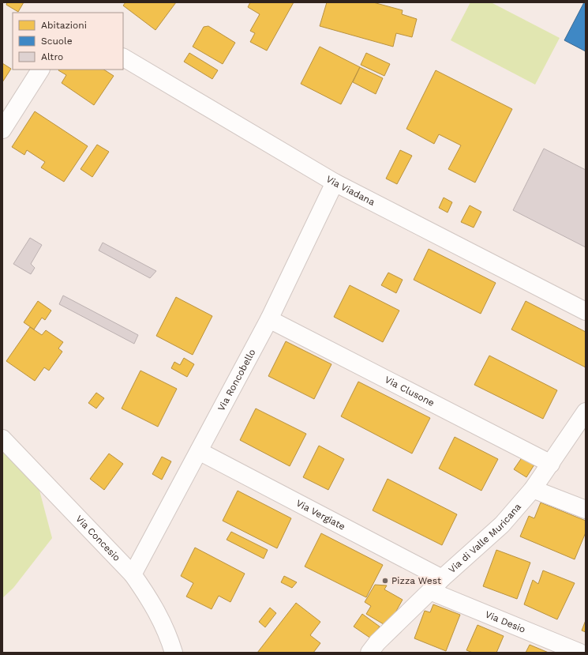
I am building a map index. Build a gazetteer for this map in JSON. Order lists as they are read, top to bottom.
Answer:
{
  "streets": {
    "street": [
      "Via Viadana",
      "Via Roncobello",
      "Via Clusone",
      "Via Vergiate",
      "Via Concesio",
      "Via di Valle Muricana",
      "Via Desio"
    ]
  },
  "crossings": [
    ["Via Viadana", "Via Roncobello"],
    ["Via Roncobello", "Via Clusone"],
    ["Via Roncobello", "Via Vergiate"],
    ["Via Roncobello", "Via Concesio"],
    ["Via Clusone", "Via di Valle Muricana"],
    ["Via Vergiate", "Via di Valle Muricana"],
    ["Via di Valle Muricana", "Via Desio"]
  ],
  "places": ["Pizza West"],
  "legend": ["Abitazioni", "Scuole", "Altro"]
}
